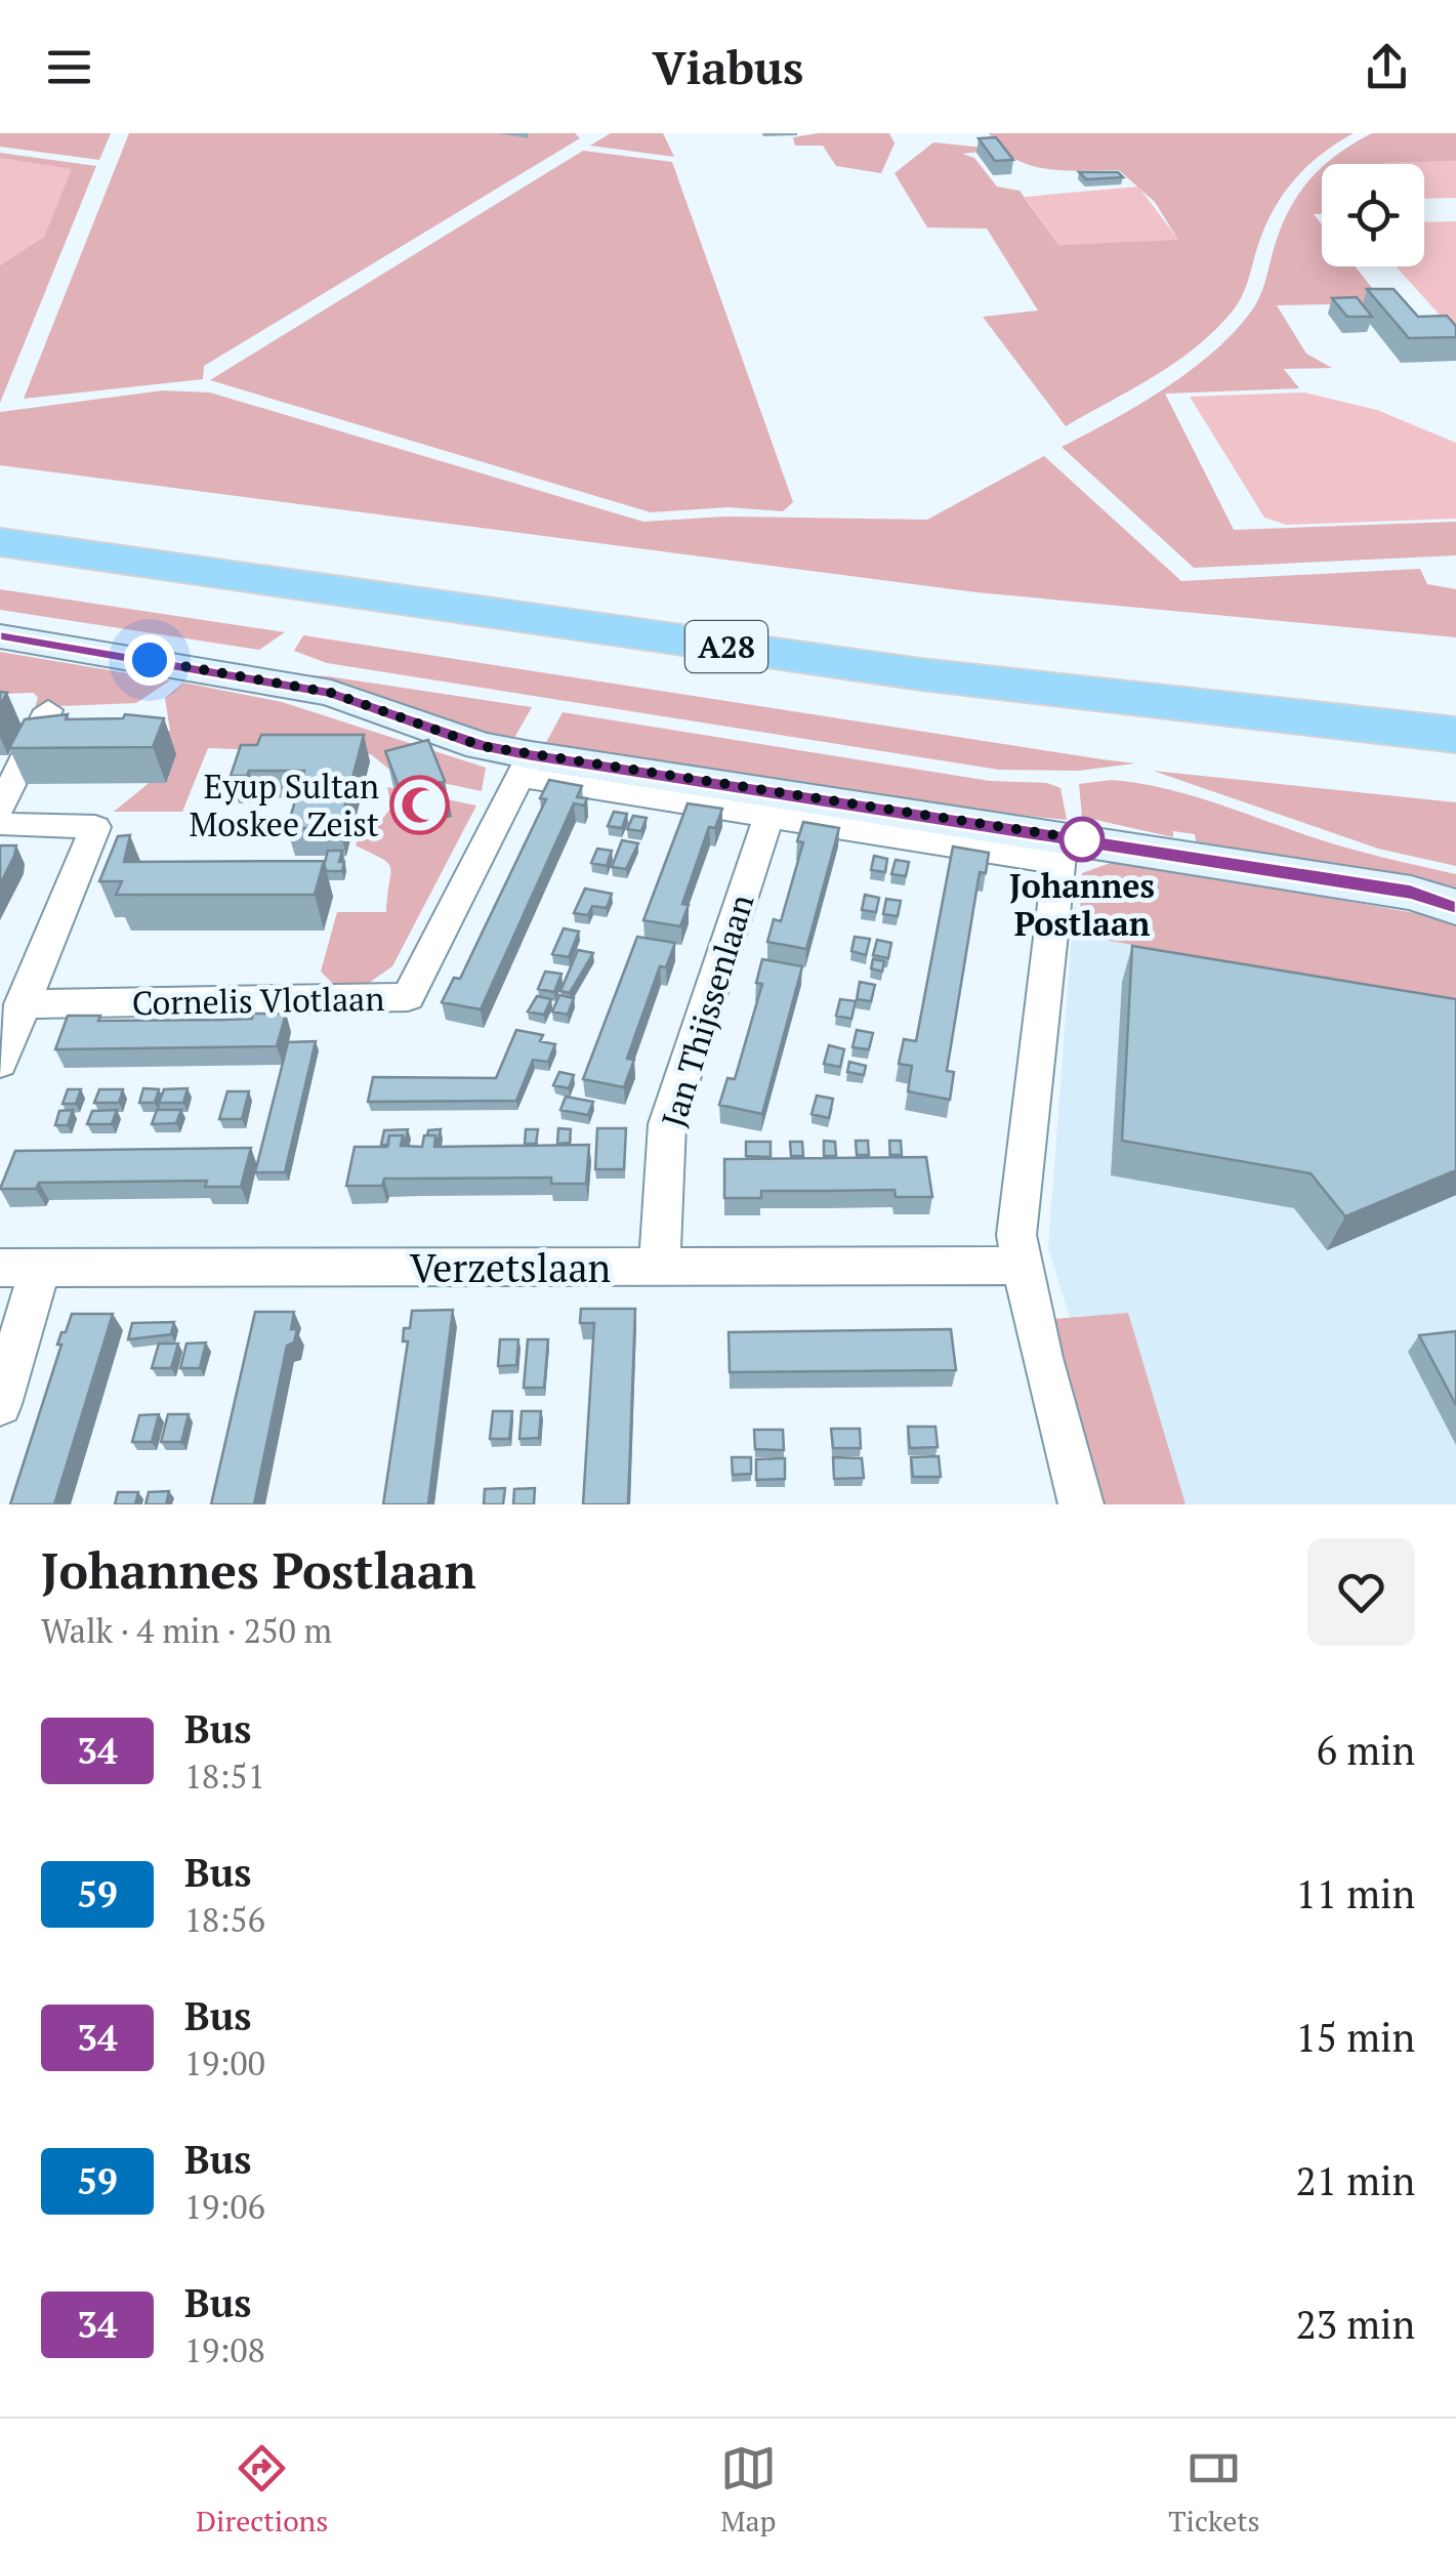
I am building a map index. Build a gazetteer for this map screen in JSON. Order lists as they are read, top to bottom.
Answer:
{
  "streets": {
    "highway": ["A28"],
    "street": ["Cornelis Vlotlaan", "Jan Thijssenlaan", "Verzetslaan"]
  },
  "crossings": [
    ["Jan Thijssenlaan", "Verzetslaan"]
  ],
  "places": {
    "mosque": ["Eyup Sultan Moskee Zeist"],
    "other": ["Johannes Postlaan"]
  },
  "lines": ["bus line 34"],
  "page": {
    "header": "Viabus",
    "heading": ["Johannes Postlaan", "Walk · 4 min · 250 m"],
    "list": [
      {
        "mark": "34",
        "name": "Bus",
        "note": "18:51",
        "value": "6 min"
      },
      {
        "mark": "59",
        "name": "Bus",
        "note": "18:56",
        "value": "11 min"
      },
      {
        "mark": "34",
        "name": "Bus",
        "note": "19:00",
        "value": "15 min"
      },
      {
        "mark": "59",
        "name": "Bus",
        "note": "19:06",
        "value": "21 min"
      },
      {
        "mark": "34",
        "name": "Bus",
        "note": "19:08",
        "value": "23 min"
      }
    ],
    "tabs": ["Directions", "Map", "Tickets"]
  }
}
